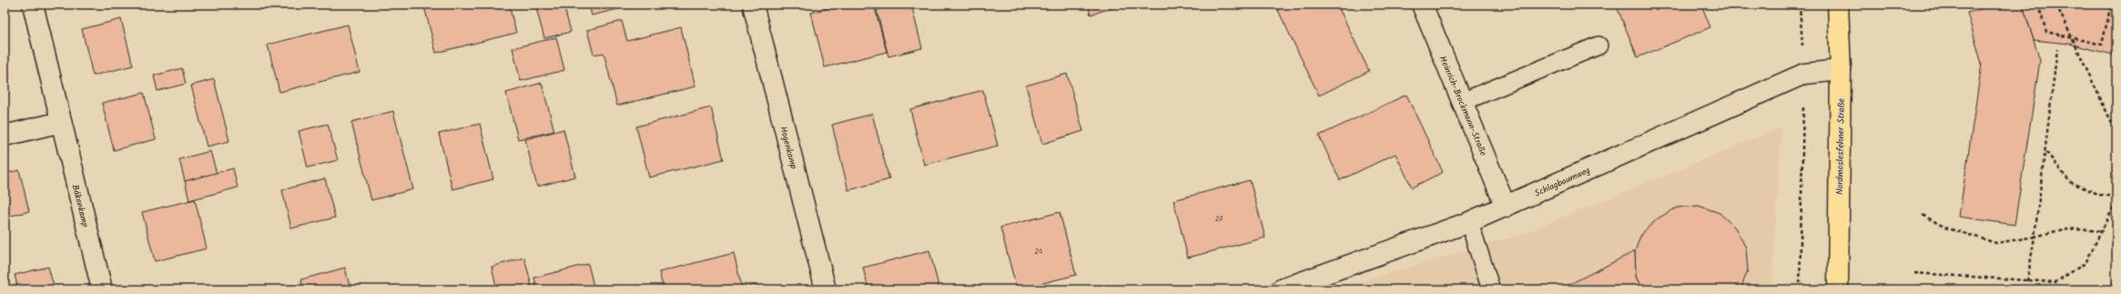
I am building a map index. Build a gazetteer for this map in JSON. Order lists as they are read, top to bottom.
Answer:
{
  "streets": {
    "main road": ["Nordmoslesfehner Straße"],
    "street": [
      "Heinrich-Brockmann-Straße",
      "Hogenkamp",
      "Schlagbaumweg",
      "Bäkenkamp"
    ]
  },
  "crossings": [
    ["Heinrich-Brockmann-Straße", "Schlagbaumweg"],
    ["Nordmoslesfehner Straße", "Schlagbaumweg"]
  ],
  "house_numbers": ["20", "24"]
}
